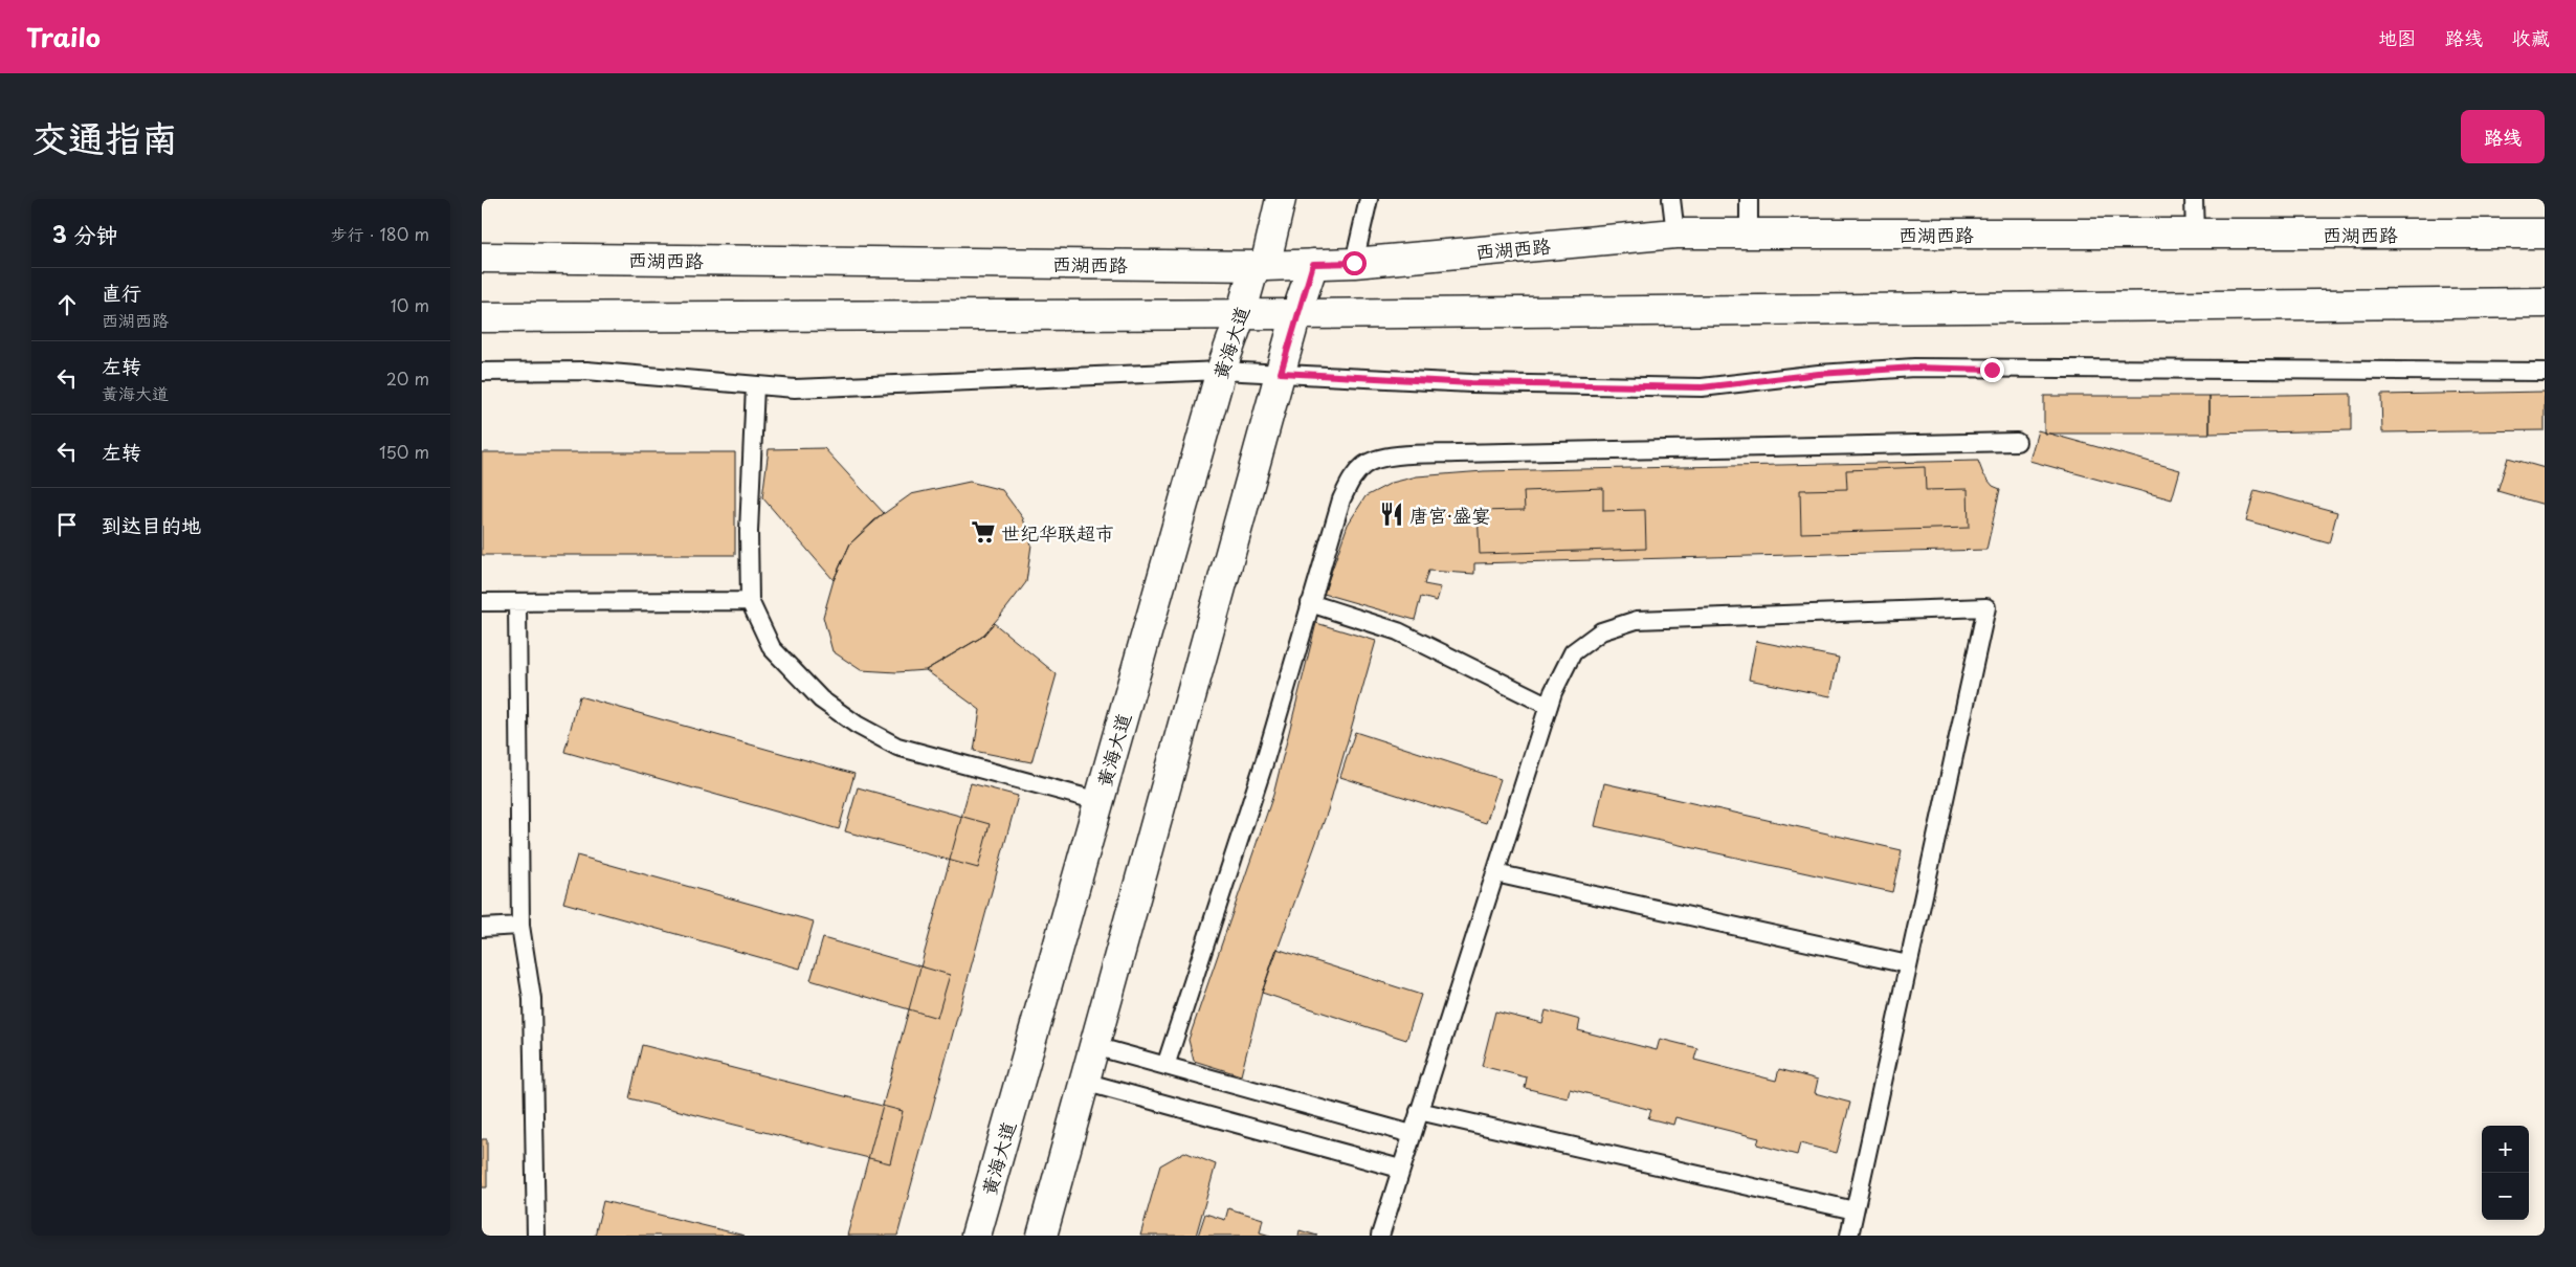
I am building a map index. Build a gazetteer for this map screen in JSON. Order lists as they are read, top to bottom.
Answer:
{
  "streets": {
    "main road": ["西湖西路", "黄海大道"]
  },
  "crossings": [
    ["西湖西路", "黄海大道"]
  ],
  "places": {
    "restaurant": ["唐宫·盛宴"],
    "supermarket": ["世纪华联超市"]
  },
  "page": {
    "header": "Trailo",
    "nav": ["地图", "路线", "收藏"],
    "title": "交通指南",
    "buttons": "路线",
    "heading": ["3 分钟", "步行 · 180 m"],
    "list": [
      ["直行", "西湖西路", "10 m"],
      ["左转", "黄海大道", "20 m"],
      ["左转", "150 m"],
      "到达目的地"
    ],
    "map_buttons": ["+", "−"]
  }
}
